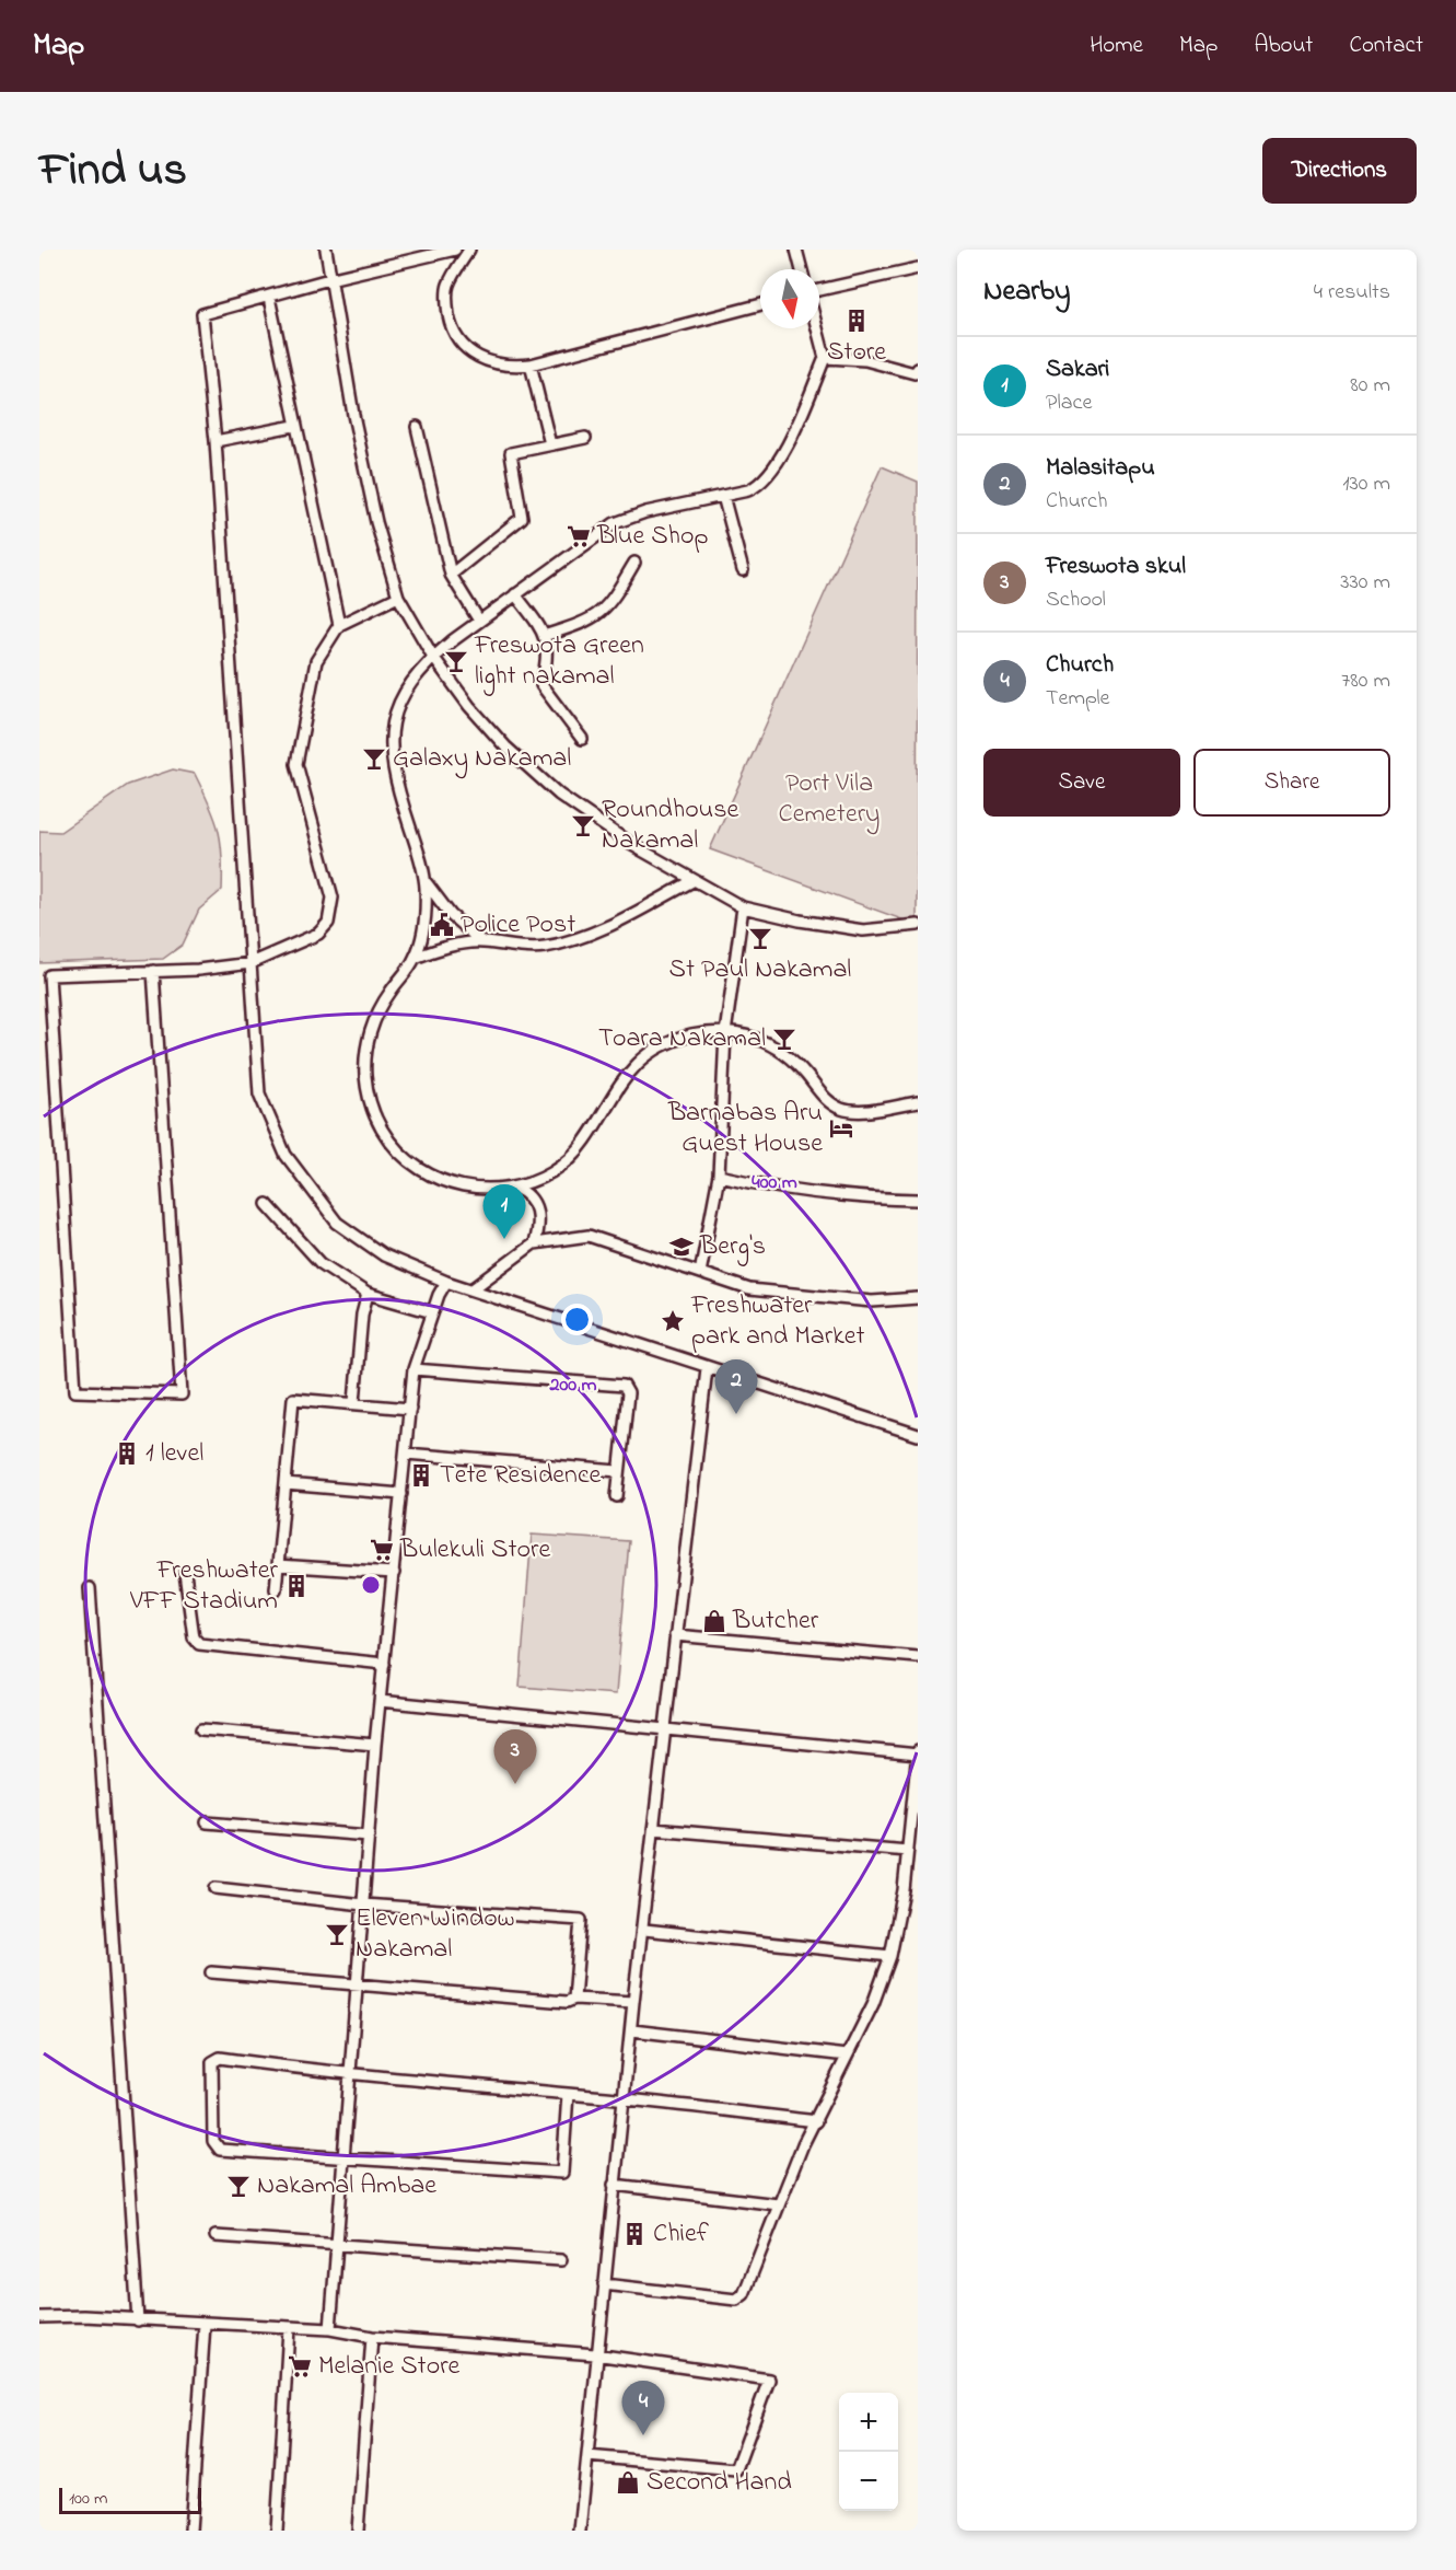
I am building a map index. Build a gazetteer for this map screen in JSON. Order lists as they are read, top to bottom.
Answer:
{
  "parks": ["Port Vila Cemetery"],
  "places": {
    "building": [
      "Store",
      "1 level",
      "Tete Residence",
      "Freshwater VFF Stadium",
      "Chief"
    ],
    "supermarket": ["Blue Shop", "Bulekuli Store", "Melanie Store"],
    "bar": [
      "Freswota Green light nakamal",
      "Galaxy Nakamal",
      "Roundhouse Nakamal",
      "St Paul Nakamal",
      "Toara Nakamal",
      "Eleven Window Nakamal",
      "Nakamal Ambae"
    ],
    "public building": ["Police Post"],
    "hotel": ["Barnabas Aru Guest House"],
    "school or university": ["Berg's"],
    "place": ["Freshwater park and Market"],
    "shop": ["Butcher", "Second Hand"]
  },
  "scale_bar": "100 m",
  "north": "bottom",
  "page": {
    "header": "Map",
    "nav": [
      "Home",
      "Map",
      "About",
      "Contact"
    ],
    "title": "Find us",
    "buttons": [
      "Directions",
      ["Save", "Share"]
    ],
    "heading": ["Nearby", "4 results"],
    "list": [
      {
        "mark": "1",
        "name": "Sakari",
        "note": "Place",
        "value": "80 m"
      },
      {
        "mark": "2",
        "name": "Malasitapu",
        "note": "Church",
        "value": "130 m"
      },
      {
        "mark": "3",
        "name": "Freswota skul",
        "note": "School",
        "value": "330 m"
      },
      {
        "mark": "4",
        "name": "Church",
        "note": "Temple",
        "value": "780 m"
      }
    ],
    "pins": [
      "1",
      "2",
      "3",
      "4"
    ],
    "map_buttons": ["+", "−"],
    "scale": "100 m"
  },
  "rings": ["400 m", "200 m"]
}
